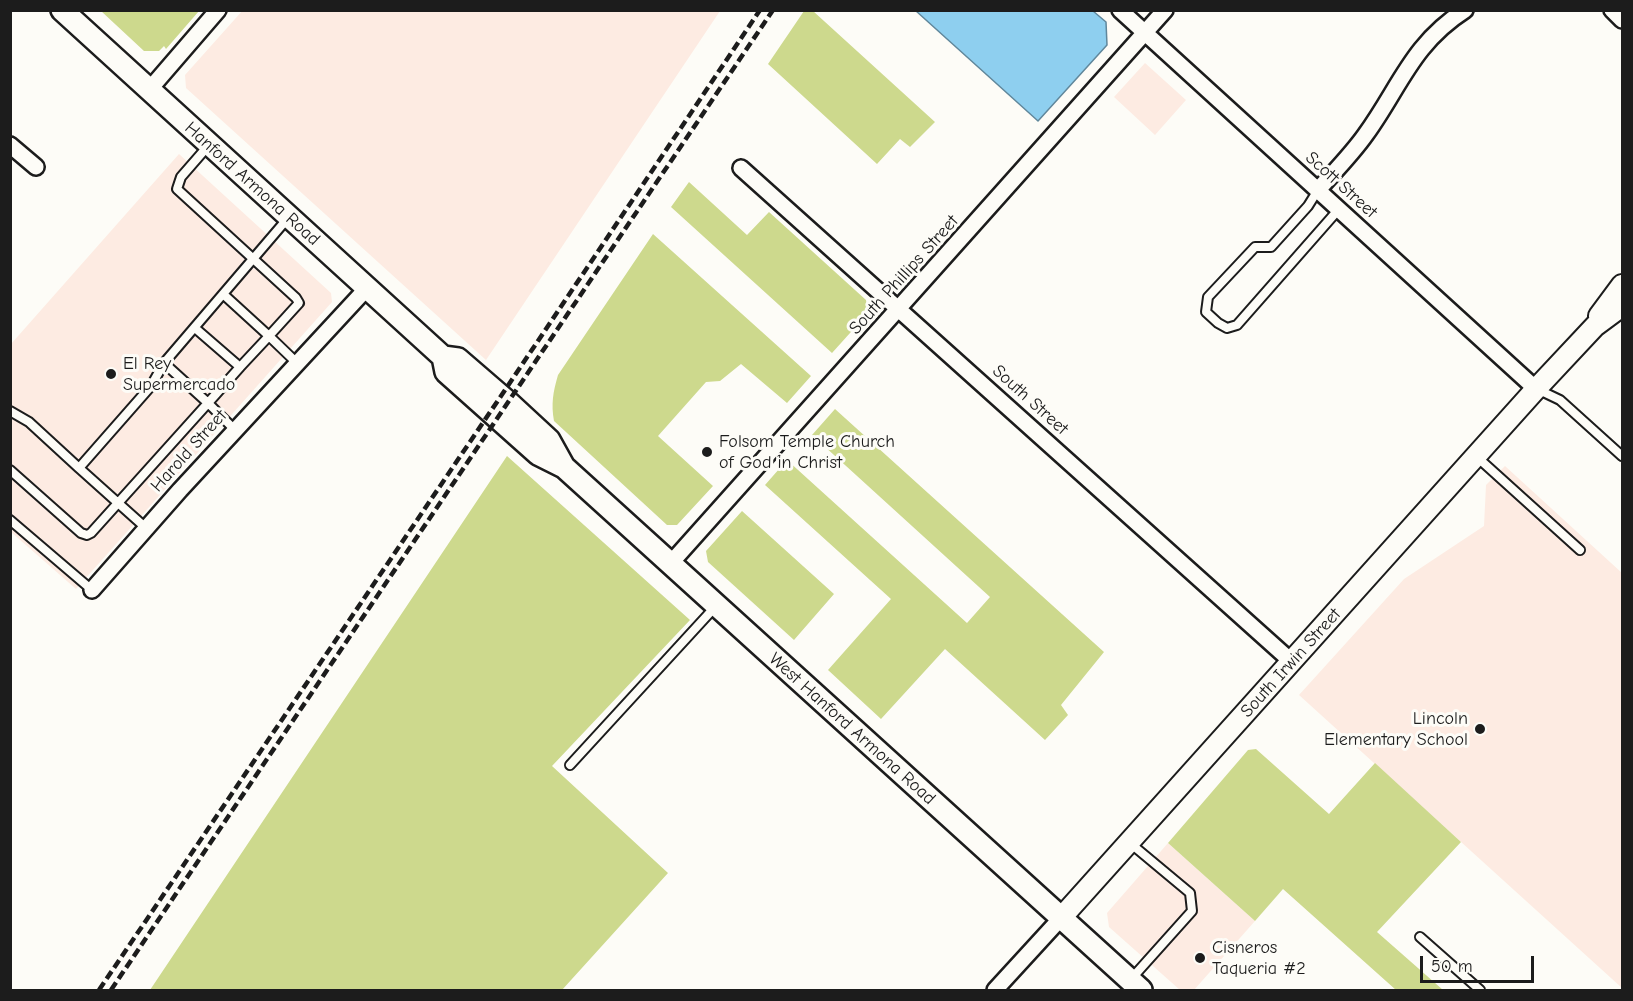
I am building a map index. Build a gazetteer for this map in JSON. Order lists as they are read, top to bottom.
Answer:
{
  "streets": {
    "main road": ["Hanford Armona Road", "West Hanford Armona Road"],
    "street": [
      "Scott Street",
      "South Phillips Street",
      "South Street",
      "Harold Street",
      "South Irwin Street"
    ]
  },
  "crossings": [
    ["Hanford Armona Road", "Harold Street"],
    ["Hanford Armona Road", "West Hanford Armona Road"],
    ["Scott Street", "South Phillips Street"],
    ["Scott Street", "South Irwin Street"],
    ["South Phillips Street", "South Street"],
    ["South Phillips Street", "West Hanford Armona Road"],
    ["South Street", "South Irwin Street"],
    ["South Irwin Street", "West Hanford Armona Road"]
  ],
  "places": [
    "El Rey Supermercado",
    "Folsom Temple Church of God in Christ",
    "Lincoln Elementary School",
    "Cisneros Taqueria #2"
  ],
  "scale_bar": "50 m"
}
